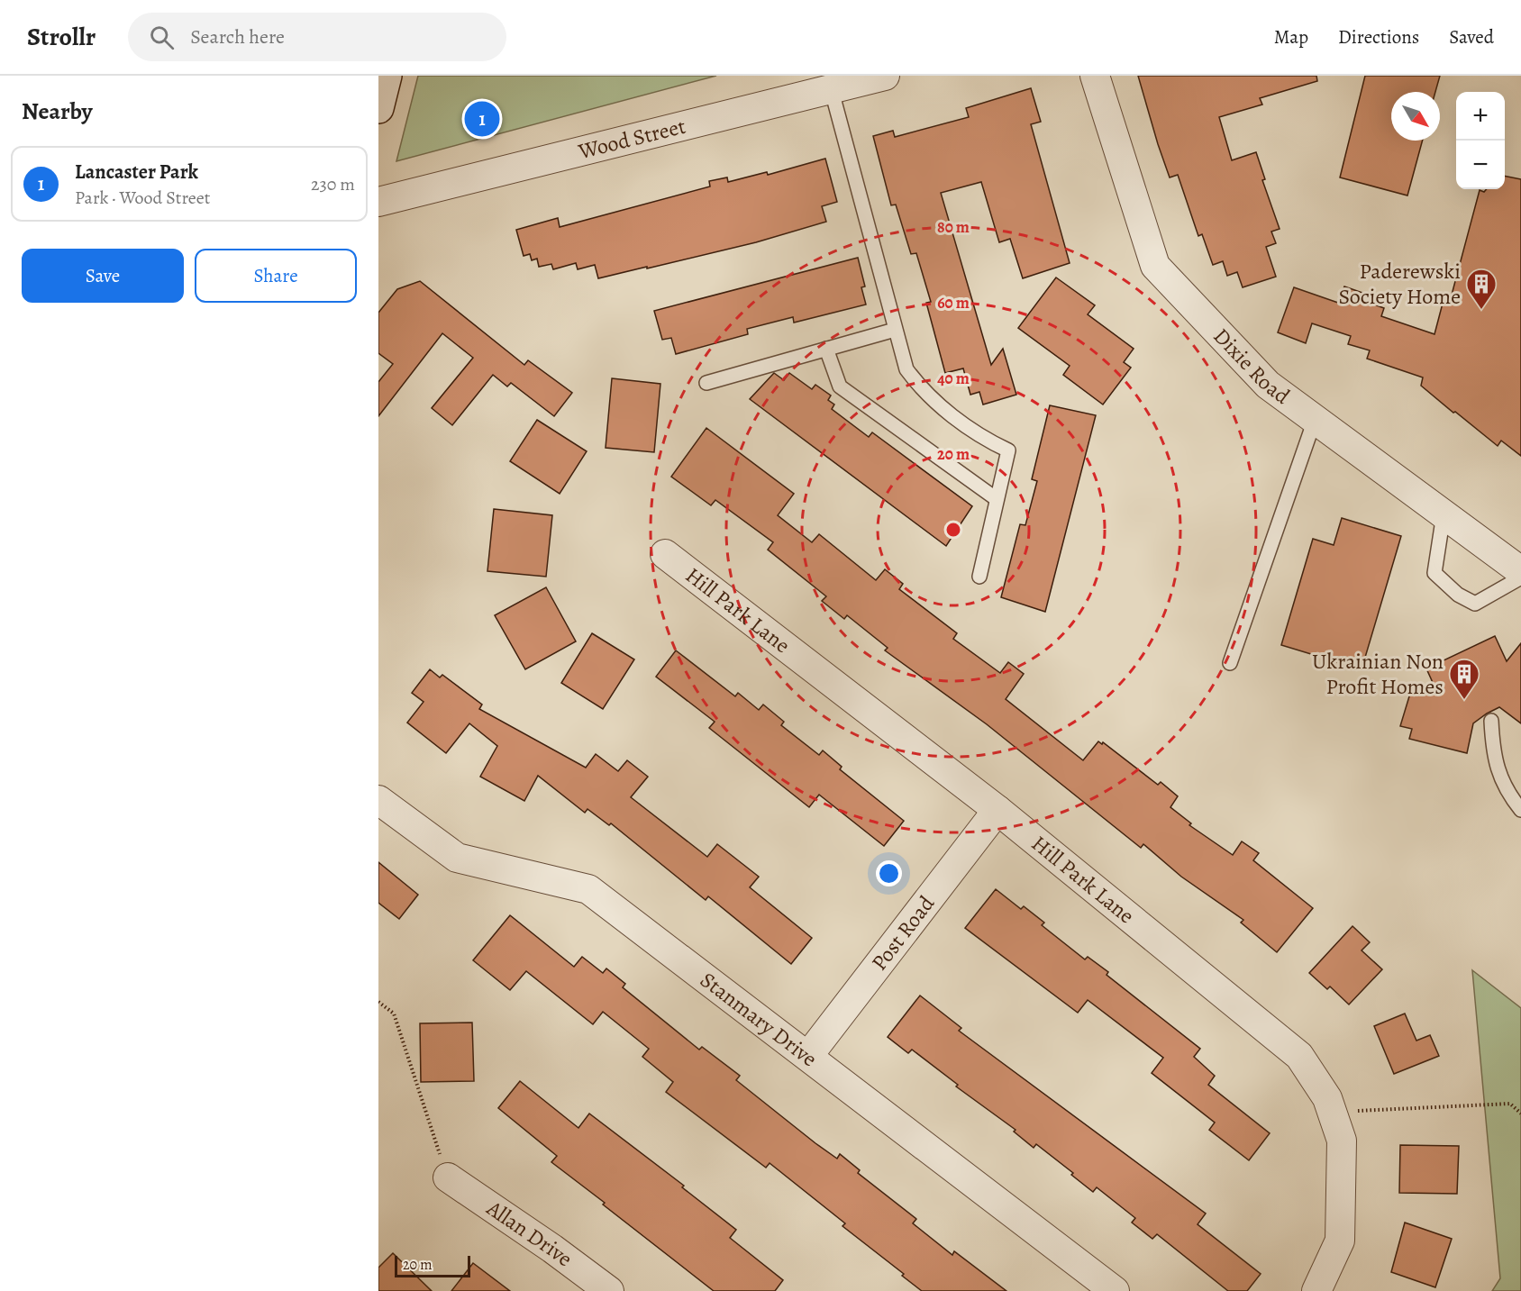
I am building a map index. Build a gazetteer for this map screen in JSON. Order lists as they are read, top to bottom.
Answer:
{
  "streets": {
    "street": [
      "Wood Street",
      "Dixie Road",
      "Hill Park Lane",
      "Post Road",
      "Stanmary Drive",
      "Allan Drive"
    ]
  },
  "crossings": [
    ["Hill Park Lane", "Post Road"],
    ["Post Road", "Stanmary Drive"]
  ],
  "places": {
    "building": ["Paderewski Society Home", "Ukrainian Non Profit Homes"]
  },
  "scale_bar": "20 m",
  "north": "bottom right",
  "page": {
    "header": "Strollr",
    "search": "Search here",
    "nav": ["Map", "Directions", "Saved"],
    "heading": "Nearby",
    "map_buttons": ["+", "−"],
    "pins": "1",
    "list": [
      {
        "mark": "1",
        "name": "Lancaster Park",
        "note": "Park · Wood Street",
        "value": "230 m"
      }
    ],
    "buttons": ["Save", "Share"],
    "scale": "20 m"
  },
  "rings": [
    "80 m",
    "60 m",
    "40 m",
    "20 m"
  ]
}
